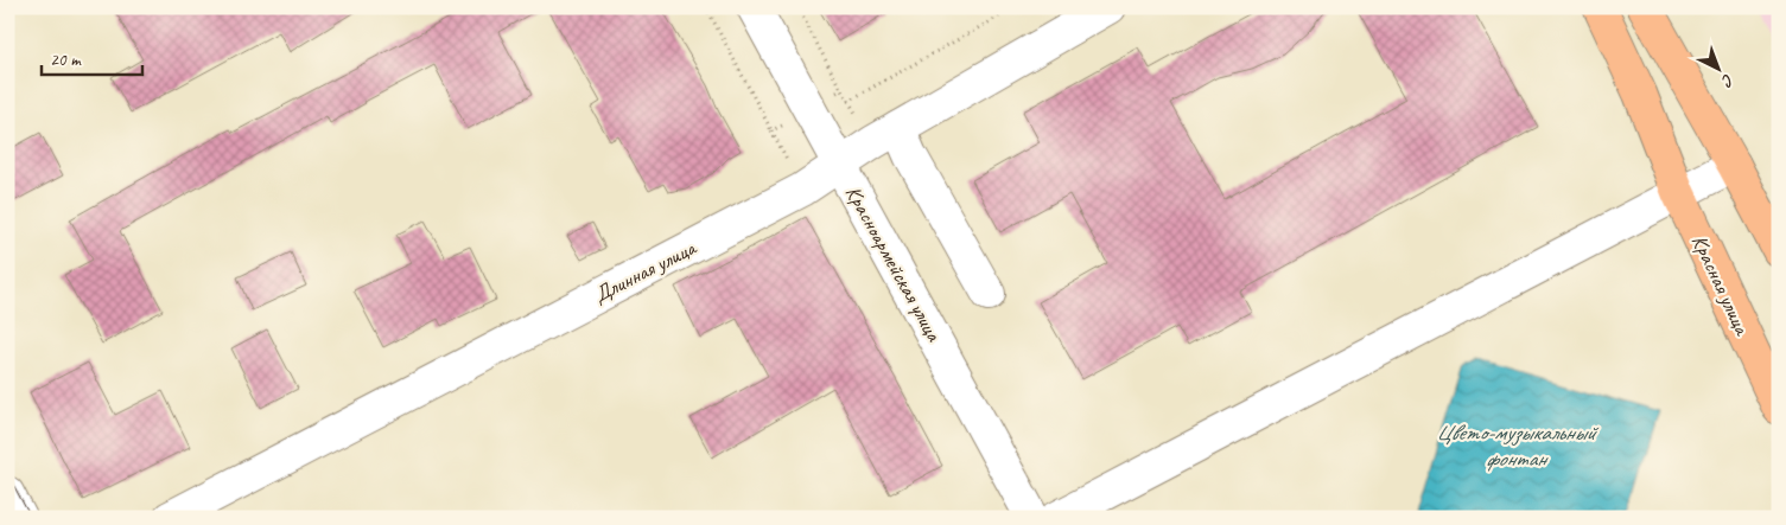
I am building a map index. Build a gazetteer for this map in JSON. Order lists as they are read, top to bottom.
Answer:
{
  "streets": {
    "main road": ["Красная улица"],
    "street": ["Красноармейская улица", "Длинная улица"]
  },
  "crossings": [
    ["Красноармейская улица", "Длинная улица"]
  ],
  "water": ["Цвето-музыкальный фонтан"],
  "scale_bar": "20 m",
  "north": "bottom right"
}
